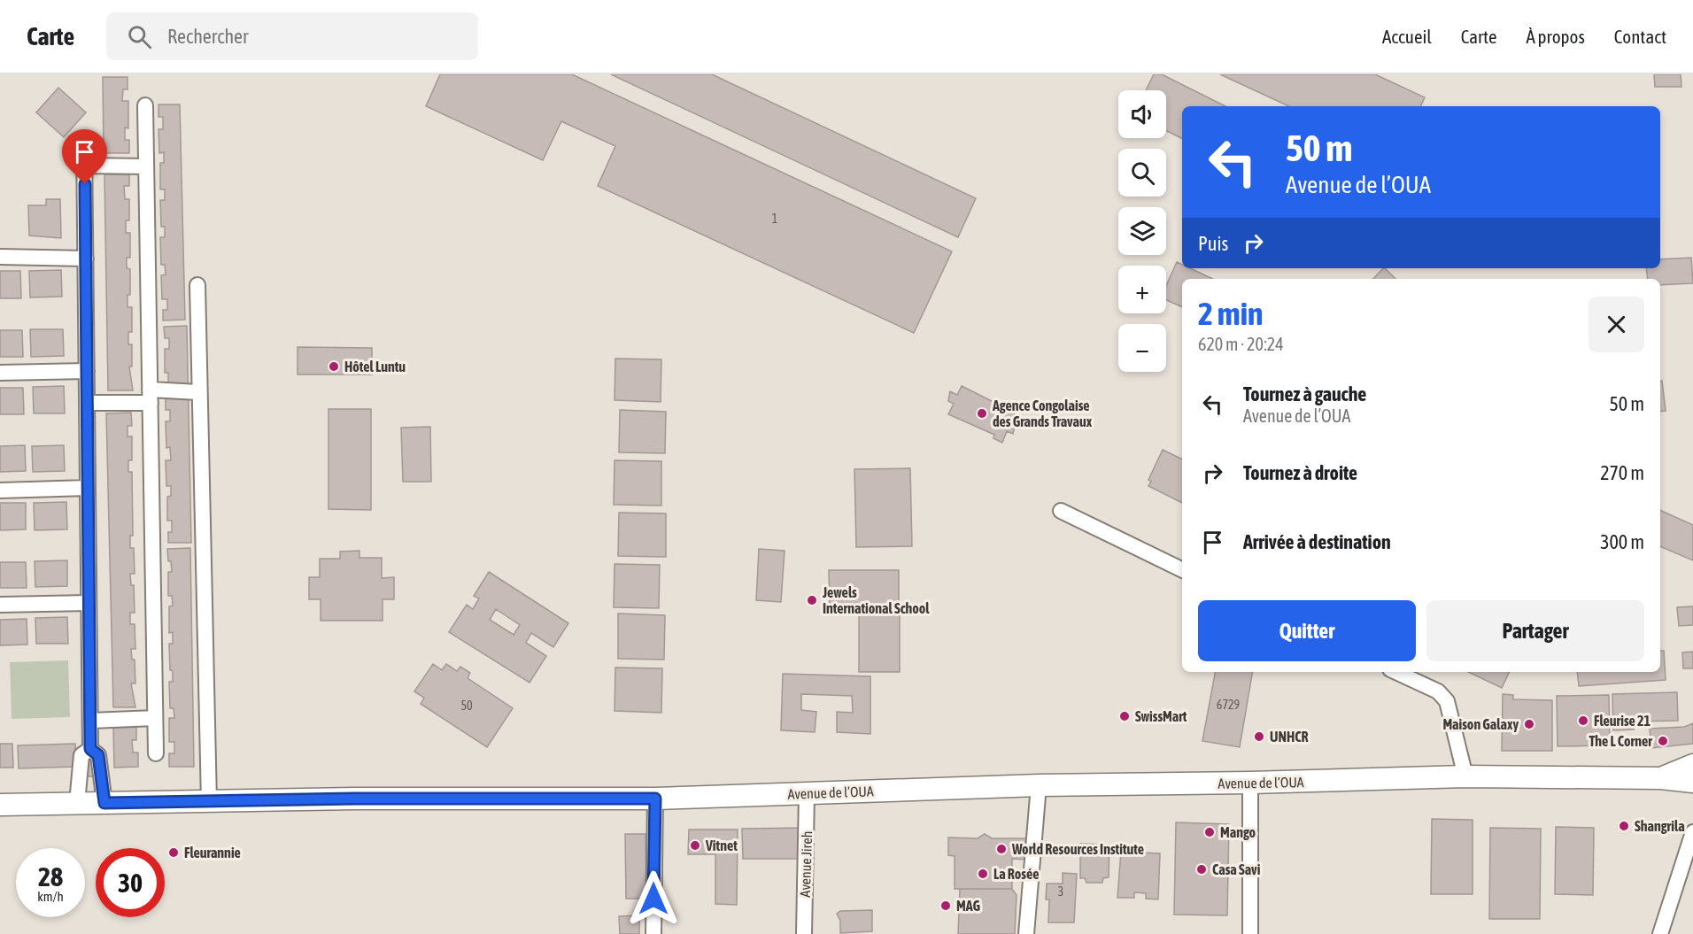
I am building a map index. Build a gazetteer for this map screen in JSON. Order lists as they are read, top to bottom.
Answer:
{
  "streets": {
    "main road": ["Avenue de l’OUA"],
    "street": ["Avenue Jireh"]
  },
  "crossings": [
    ["Avenue de l’OUA", "Avenue Jireh"]
  ],
  "places": [
    "Hôtel Luntu",
    "Agence Congolaise des Grands Travaux",
    "Jewels International School",
    "SwissMart",
    "Fleurise 21",
    "Maison Galaxy",
    "UNHCR",
    "The L Corner",
    "Shangrila",
    "Mango",
    "Vitnet",
    "World Resources Institute",
    "Fleurannie",
    "Casa Savi",
    "La Rosée",
    "MAG"
  ],
  "house_numbers": [
    "1",
    "6729",
    "50",
    "3"
  ],
  "page": {
    "header": "Carte",
    "search": "Rechercher",
    "nav": [
      "Accueil",
      "Carte",
      "À propos",
      "Contact"
    ],
    "map_buttons": ["+", "−"],
    "turn": ["50 m", "Avenue de l’OUA"],
    "then": "Puis",
    "heading": ["2 min", "620 m · 20:24"],
    "list": [
      {
        "name": "Tournez à gauche",
        "note": "Avenue de l’OUA",
        "value": "50 m"
      },
      {
        "name": "Tournez à droite",
        "value": "270 m"
      },
      {
        "name": "Arrivée à destination",
        "value": "300 m"
      }
    ],
    "buttons": ["Quitter", "Partager"],
    "speed": "28 km/h",
    "limit": "30"
  }
}
